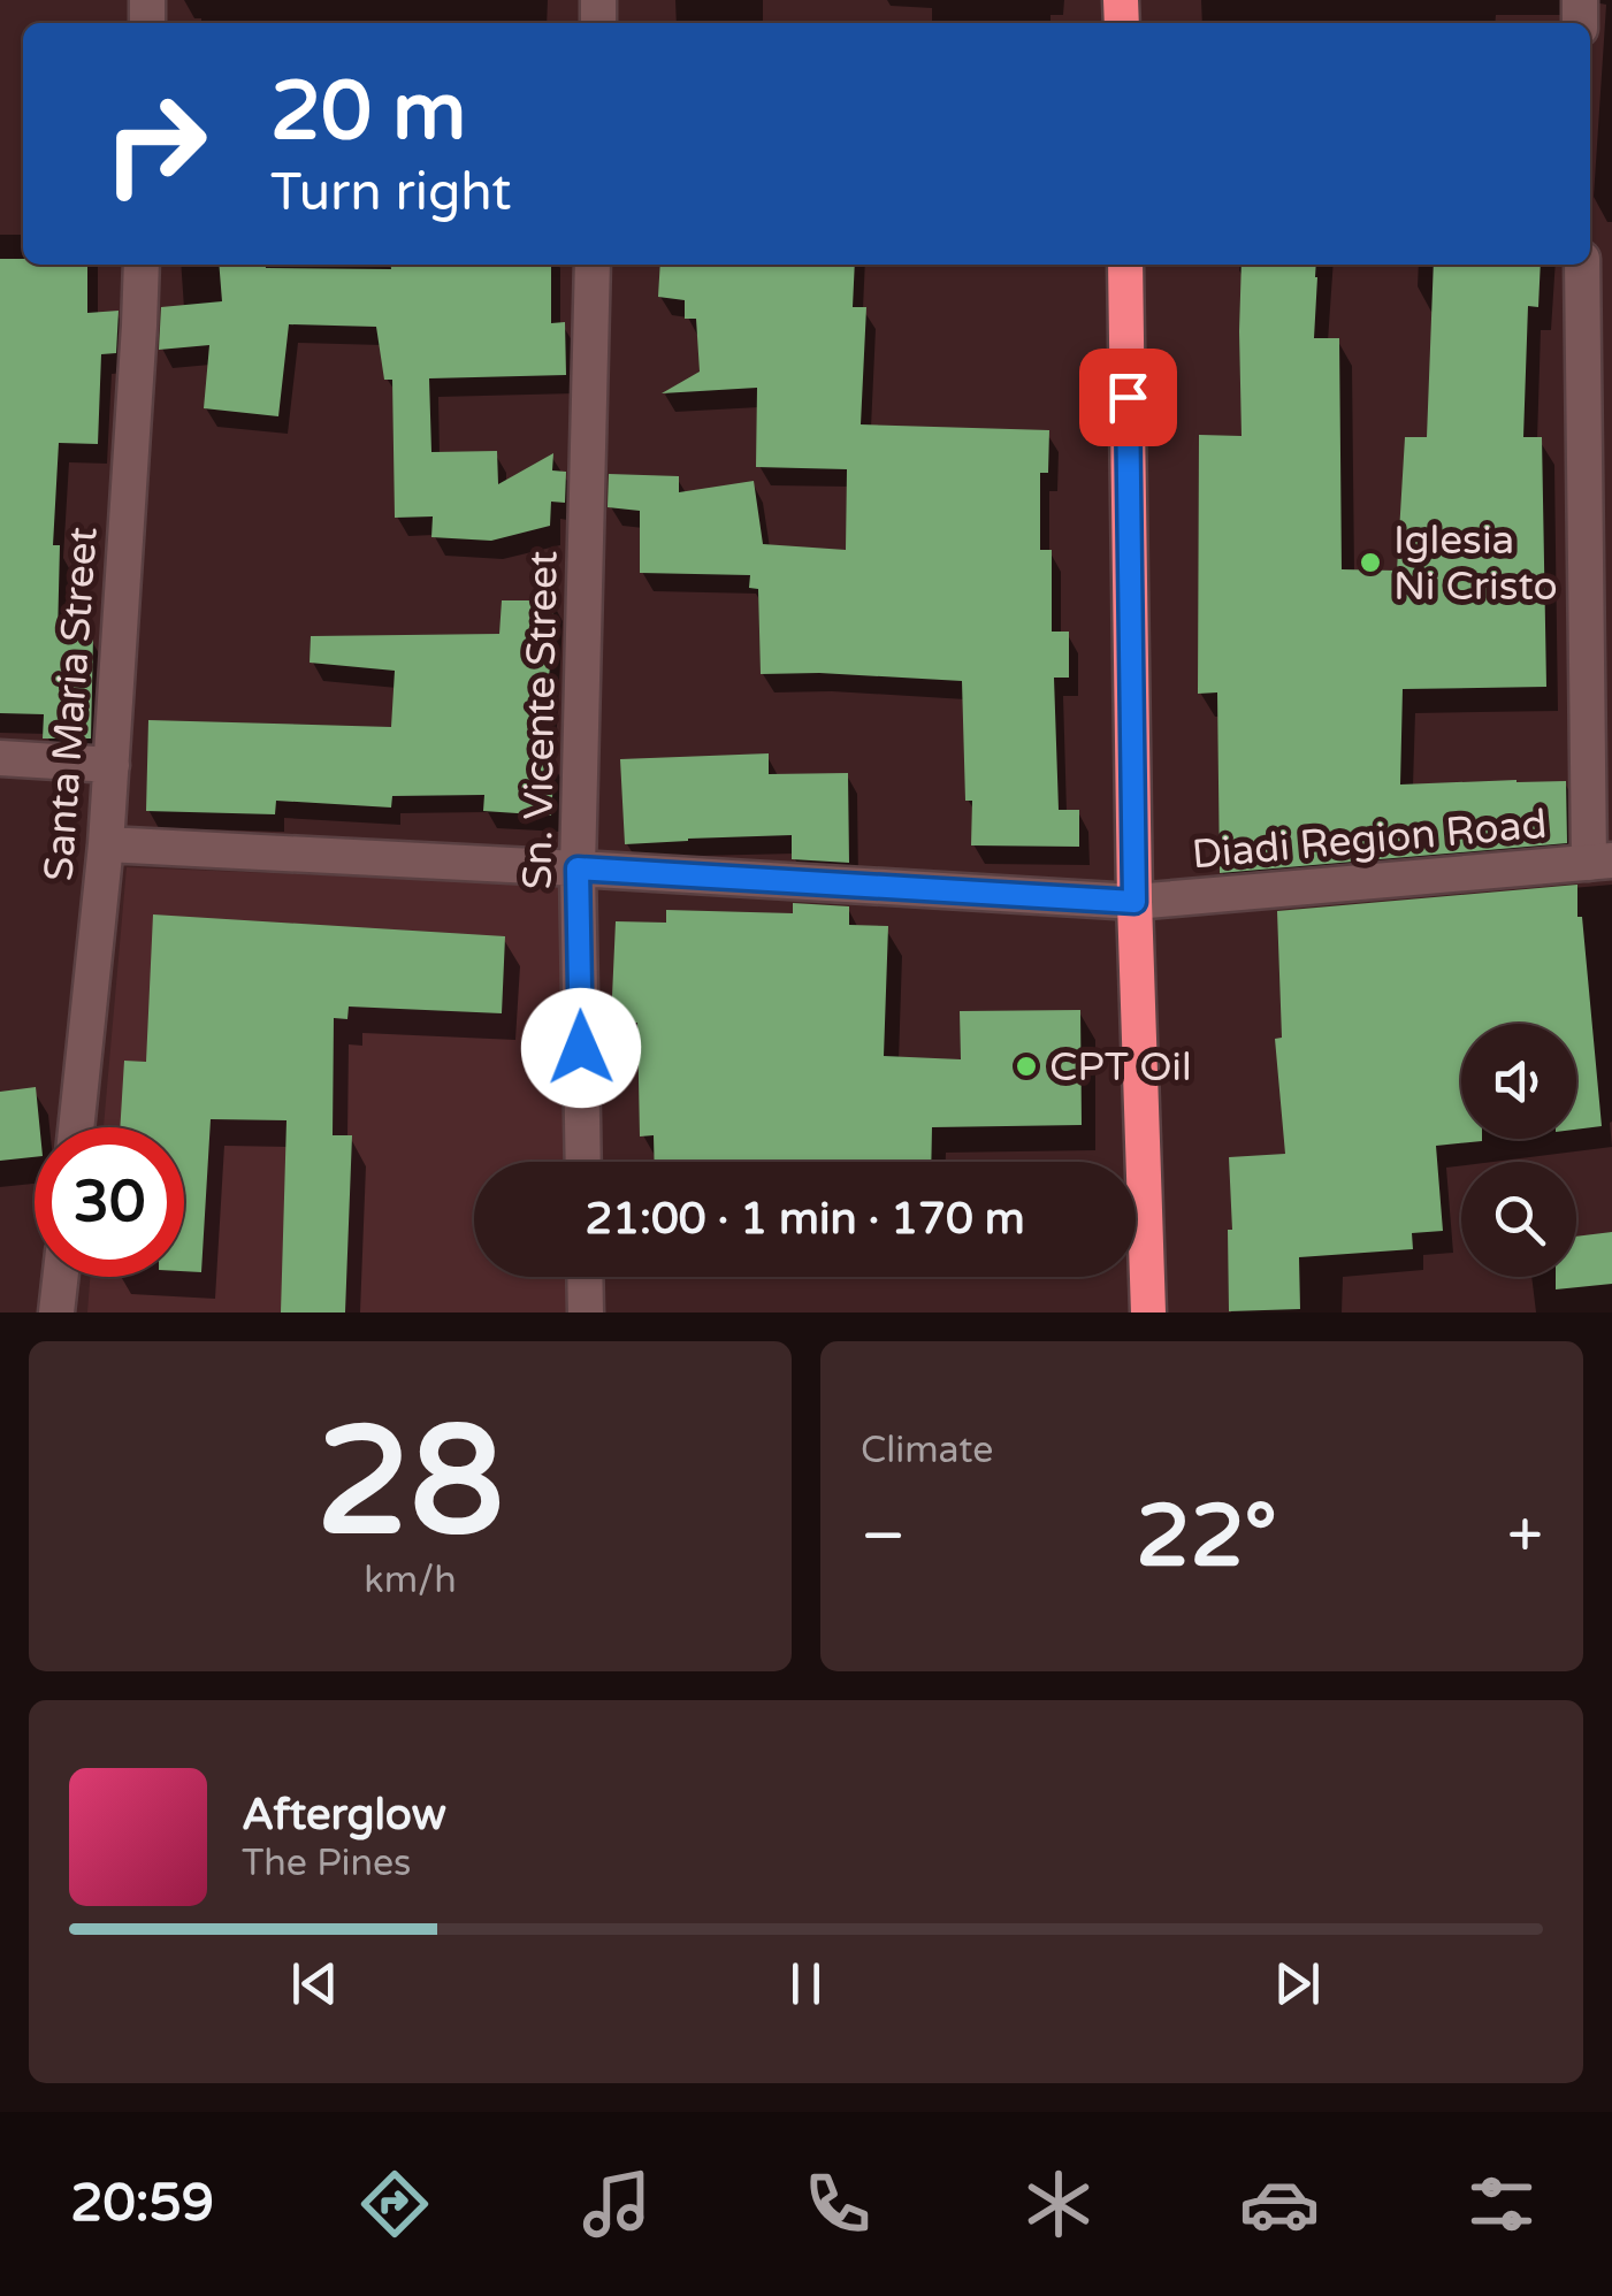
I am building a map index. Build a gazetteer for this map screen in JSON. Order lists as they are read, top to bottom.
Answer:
{
  "streets": {
    "street": ["Santa Maria Street", "Sn. Vicente Street", "Diadi Region Road"]
  },
  "crossings": [
    ["Santa Maria Street", "Diadi Region Road"],
    ["Sn. Vicente Street", "Diadi Region Road"]
  ],
  "places": ["Iglesia Ni Cristo", "CPT Oil"],
  "page": {
    "turn": ["20 m", "Turn right"],
    "limit": "30",
    "trip": "21:00 · 1 min · 170 m",
    "tile": [
      ["28", "km/h"],
      "Climate"
    ],
    "heat": ["−", "22°", "+"],
    "song": ["Afterglow", "The Pines"],
    "tabs": "20:59"
  }
}
